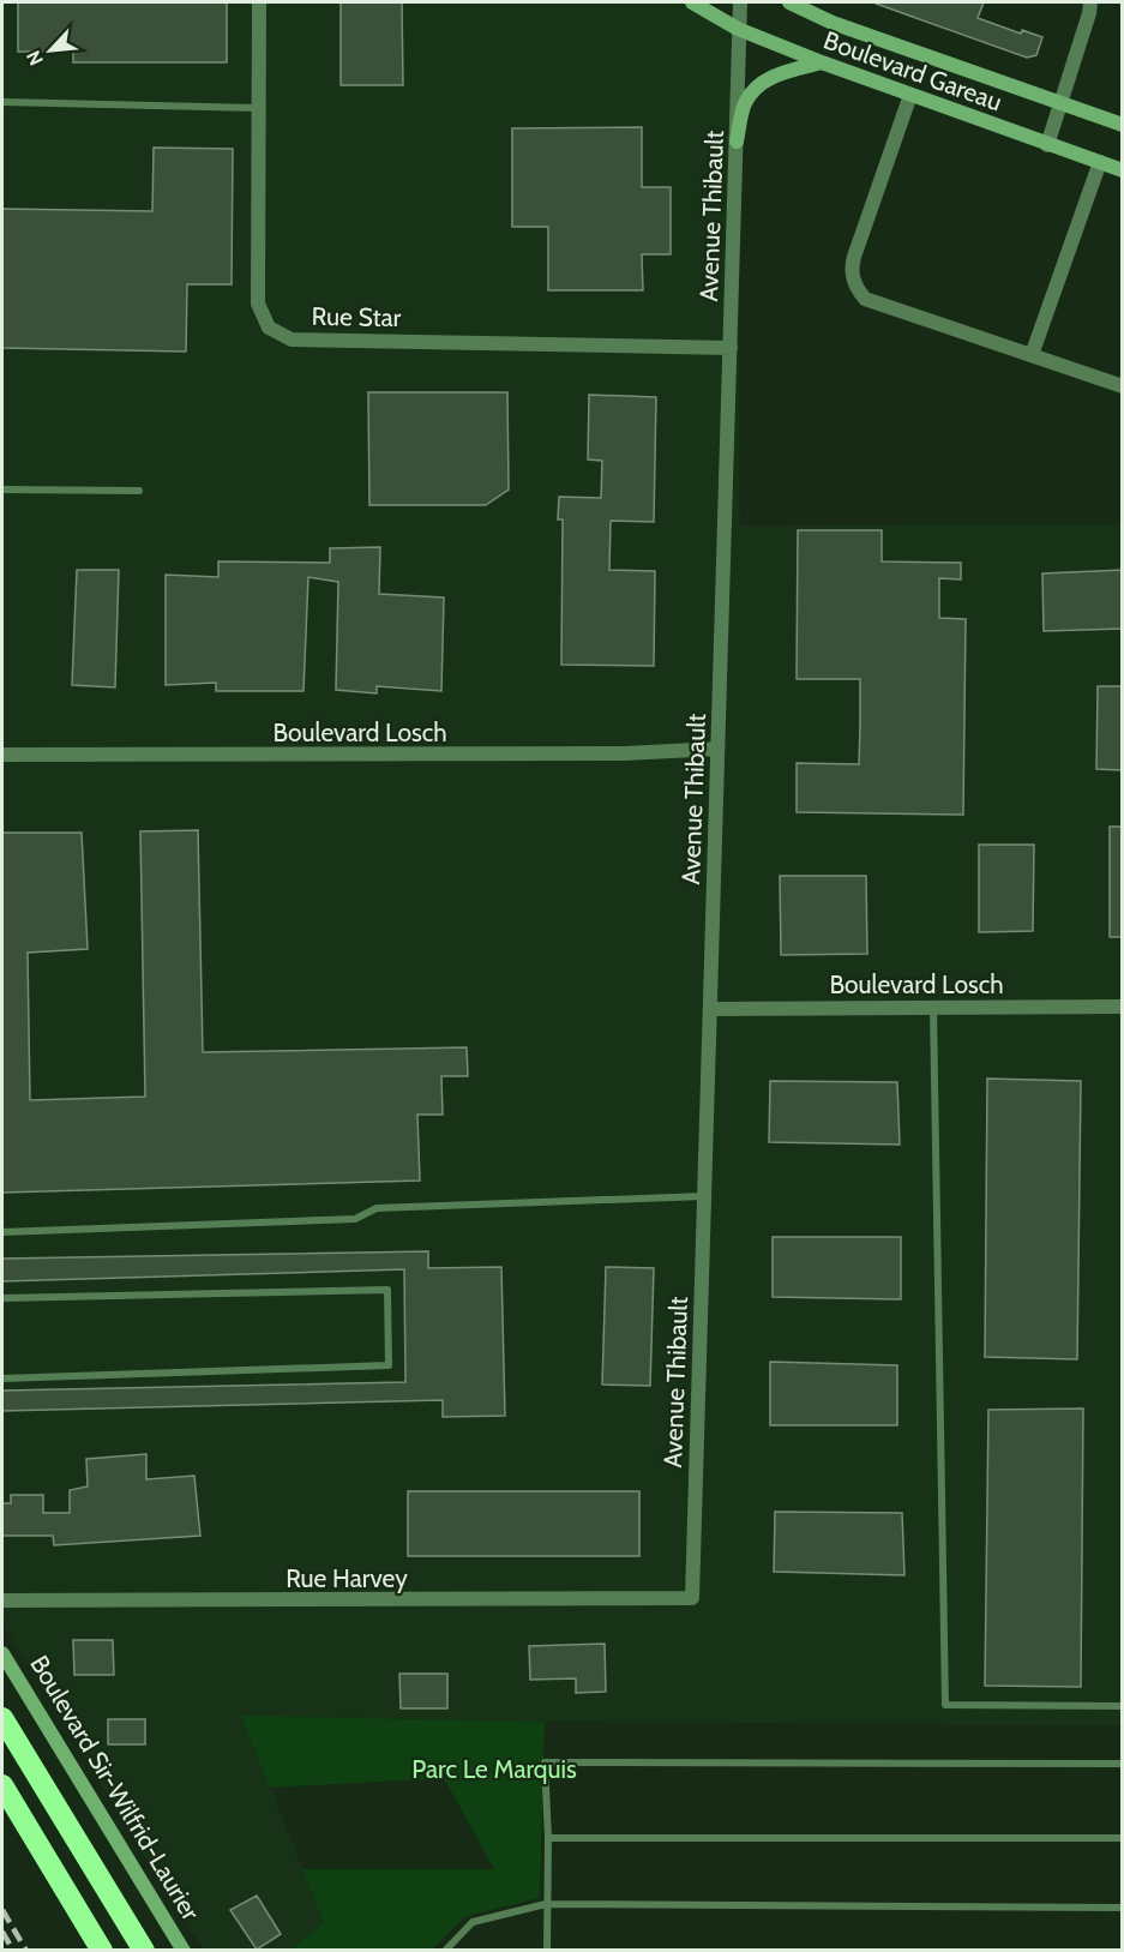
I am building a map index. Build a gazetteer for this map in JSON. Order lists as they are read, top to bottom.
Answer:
{
  "streets": {
    "street": [
      "Boulevard Gareau",
      "Avenue Thibault",
      "Rue Star",
      "Boulevard Losch",
      "Rue Harvey",
      "Boulevard Sir-Wilfrid-Laurier"
    ]
  },
  "crossings": [
    ["Boulevard Gareau", "Avenue Thibault"],
    ["Avenue Thibault", "Rue Star"],
    ["Avenue Thibault", "Boulevard Losch"],
    ["Avenue Thibault", "Rue Harvey"]
  ],
  "parks": ["Parc Le Marquis"],
  "north": "bottom left"
}
